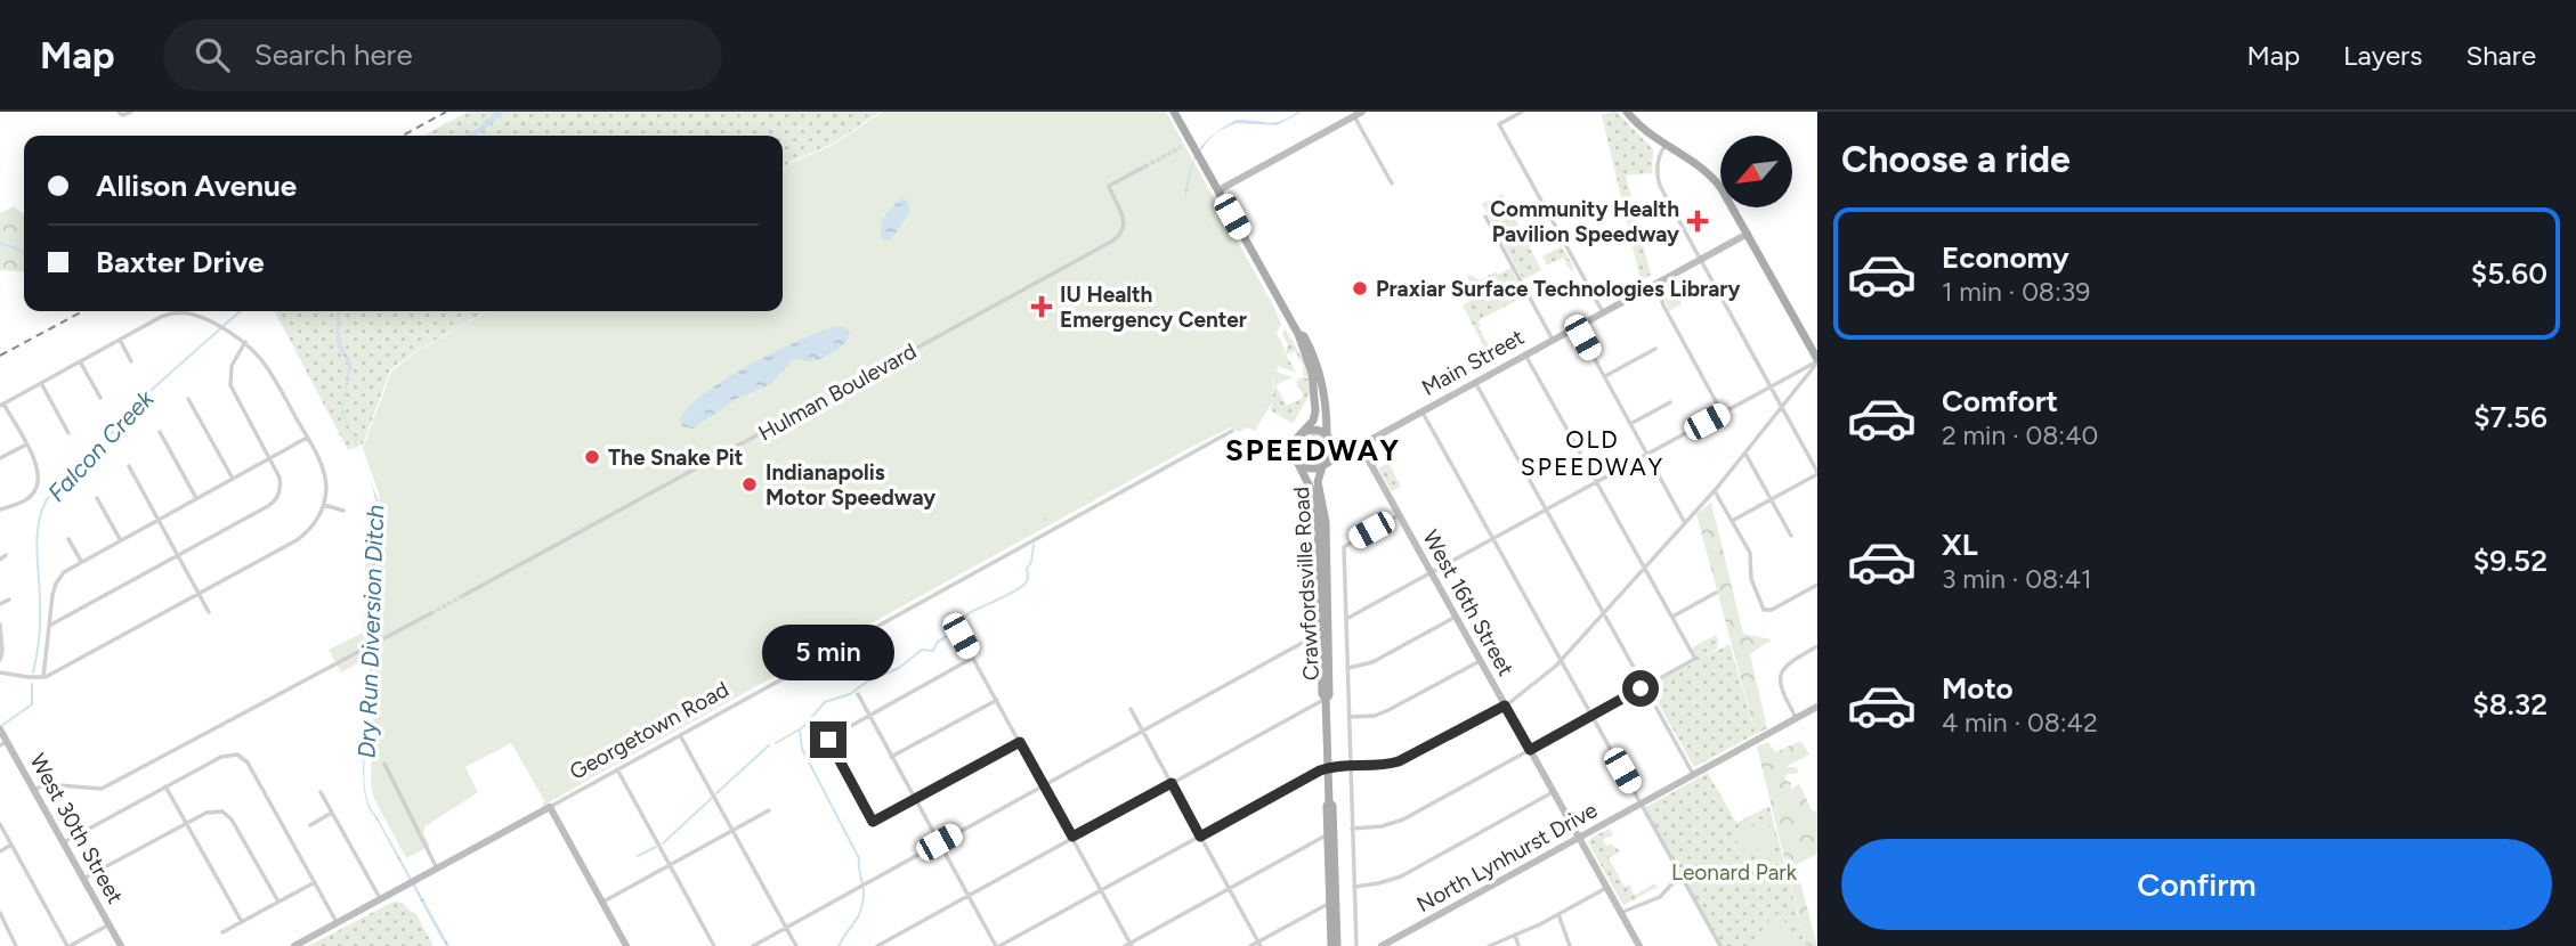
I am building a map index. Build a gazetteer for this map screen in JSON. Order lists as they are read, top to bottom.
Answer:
{
  "streets": {
    "main road": ["Crawfordsville Road"],
    "street": [
      "Main Street",
      "Hulman Boulevard",
      "West 16th Street",
      "Georgetown Road",
      "West 30th Street",
      "North Lynhurst Drive"
    ]
  },
  "crossings": [
    ["Main Street", "Crawfordsville Road"],
    ["Main Street", "West 16th Street"],
    ["West 16th Street", "North Lynhurst Drive"]
  ],
  "districts": ["OLD SPEEDWAY", "SPEEDWAY"],
  "water": ["Falcon Creek", "Dry Run Diversion Ditch"],
  "parks": ["Leonard Park"],
  "places": {
    "health": ["Community Health Pavilion Speedway", "IU Health Emergency Center"],
    "other": ["Praxiar Surface Technologies Library", "The Snake Pit", "Indianapolis Motor Speedway"]
  },
  "north": "bottom left",
  "page": {
    "header": "Map",
    "search": "Search here",
    "nav": ["Map", "Layers", "Share"],
    "heading": "Choose a ride",
    "banner": ["Allison Avenue", "Baxter Drive"],
    "list": [
      {
        "name": "Economy",
        "note": "1 min · 08:39",
        "value": "$5.60"
      },
      {
        "name": "Comfort",
        "note": "2 min · 08:40",
        "value": "$7.56"
      },
      {
        "name": "XL",
        "note": "3 min · 08:41",
        "value": "$9.52"
      },
      {
        "name": "Moto",
        "note": "4 min · 08:42",
        "value": "$8.32"
      }
    ],
    "bubble": "5 min",
    "buttons": "Confirm"
  }
}
